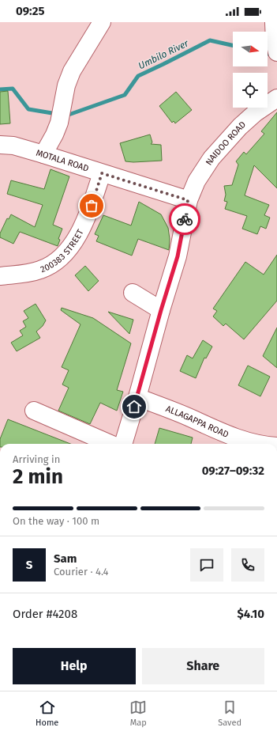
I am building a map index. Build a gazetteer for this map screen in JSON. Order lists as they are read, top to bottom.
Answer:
{
  "streets": {
    "street": [
      "NAIDOO ROAD",
      "MOTALA ROAD",
      "200383 STREET",
      "ALLAGAPPA ROAD"
    ]
  },
  "crossings": [
    ["NAIDOO ROAD", "MOTALA ROAD"],
    ["MOTALA ROAD", "200383 STREET"]
  ],
  "water": ["Umbilo River"],
  "north": "right",
  "page": {
    "status": "09:25",
    "heading": ["2 min", "Arriving in", "09:27–09:32"],
    "panel": [
      "Sam",
      "Courier · 4.4",
      "Order #4208",
      "$4.10"
    ],
    "bar": "On the way · 100 m",
    "round": "S",
    "buttons": ["Help", "Share"],
    "tabs": ["Home", "Map", "Saved"]
  }
}
